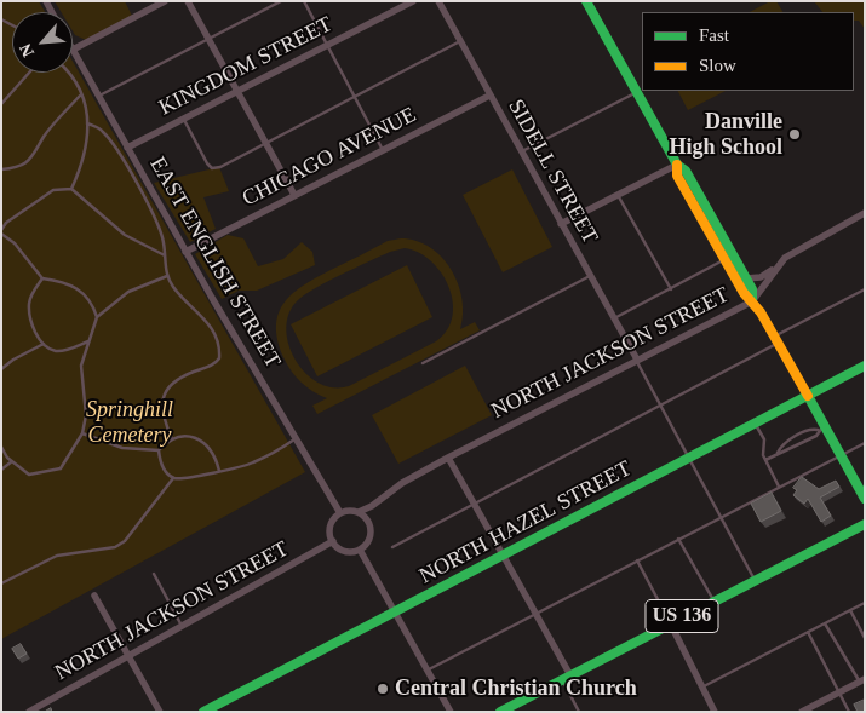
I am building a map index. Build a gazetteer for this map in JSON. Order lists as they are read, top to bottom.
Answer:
{
  "streets": {
    "street": [
      "KINGDOM STREET",
      "CHICAGO AVENUE",
      "SIDELL STREET",
      "EAST ENGLISH STREET",
      "NORTH JACKSON STREET",
      "NORTH HAZEL STREET",
      "US 136"
    ]
  },
  "crossings": [
    ["KINGDOM STREET", "EAST ENGLISH STREET"],
    ["CHICAGO AVENUE", "SIDELL STREET"],
    ["CHICAGO AVENUE", "EAST ENGLISH STREET"],
    ["SIDELL STREET", "NORTH JACKSON STREET"],
    ["EAST ENGLISH STREET", "NORTH JACKSON STREET"]
  ],
  "parks": ["Springhill Cemetery"],
  "places": ["Danville High School", "Central Christian Church"],
  "legend": ["Fast", "Slow"],
  "north": "bottom left"
}
